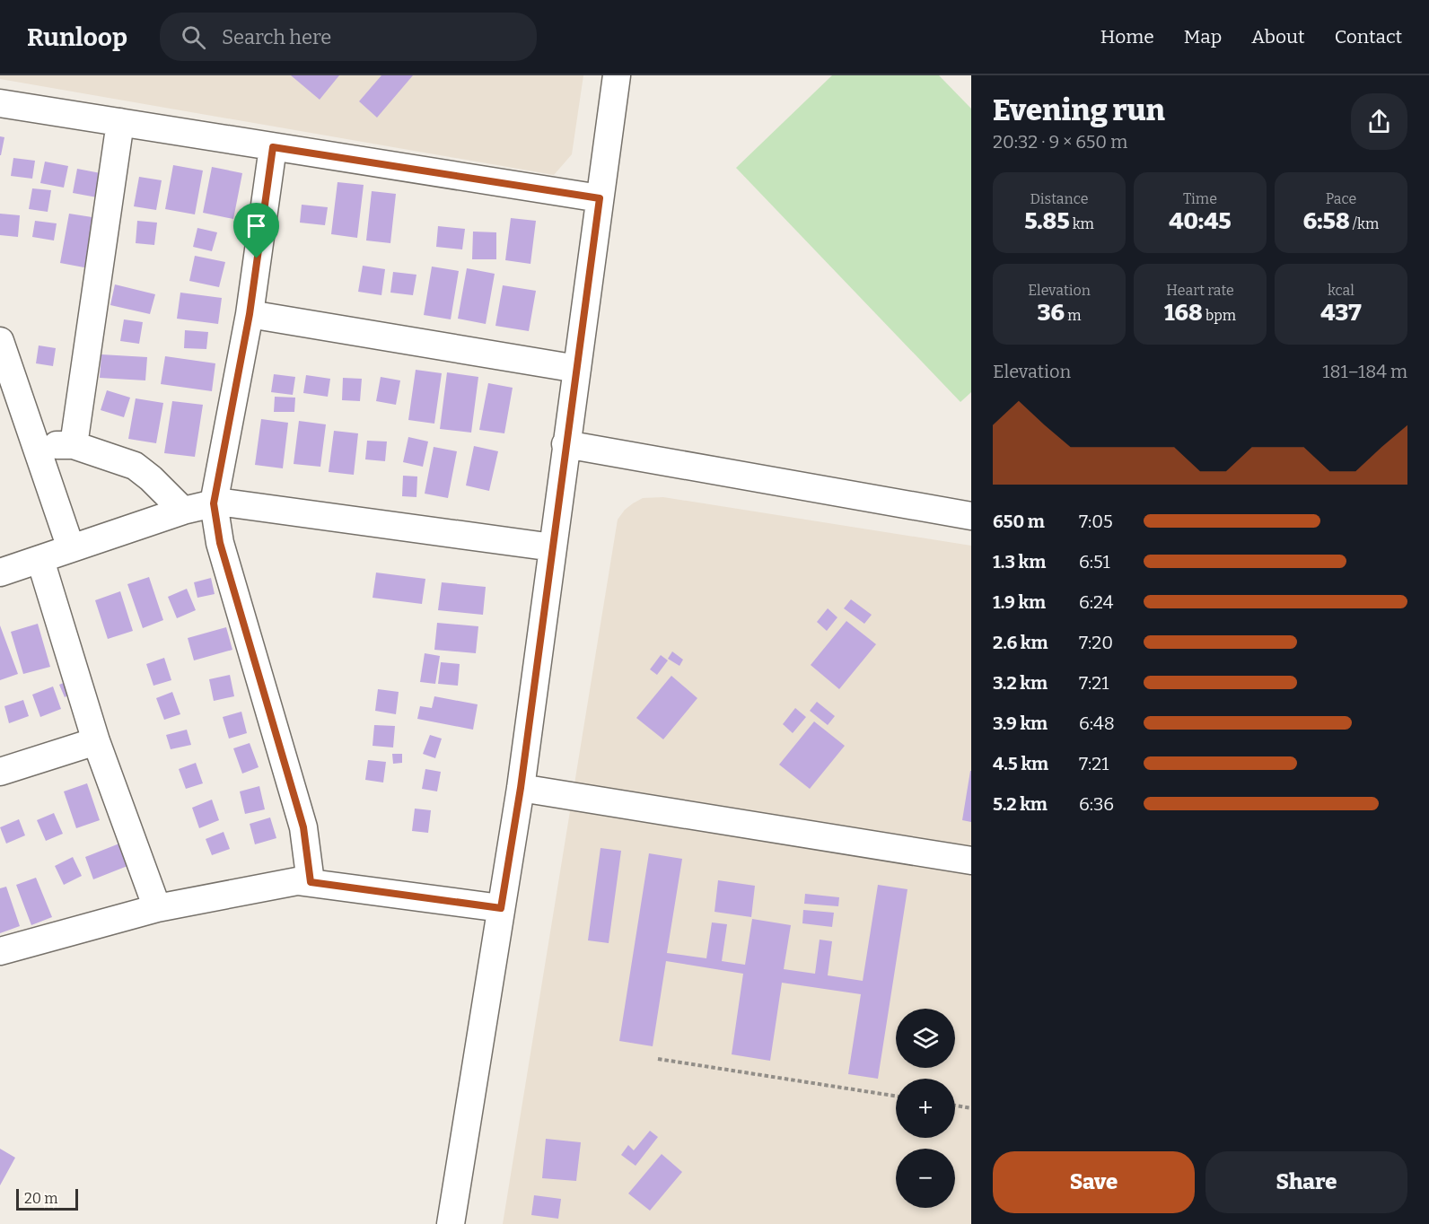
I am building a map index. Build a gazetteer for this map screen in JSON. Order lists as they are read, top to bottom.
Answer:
{
  "scale_bar": "20 m",
  "page": {
    "header": "Runloop",
    "search": "Search here",
    "nav": [
      "Home",
      "Map",
      "About",
      "Contact"
    ],
    "heading": ["Evening run", "20:32 · 9 × 650 m"],
    "stats": [
      ["Distance", "5.85 km"],
      ["Time", "40:45"],
      ["Pace", "6:58 /km"],
      ["Elevation", "36 m"],
      ["Heart rate", "168 bpm"],
      ["kcal", "437"]
    ],
    "chart": ["Elevation", "181–184 m"],
    "list": [
      {
        "name": "650 m",
        "note": "7:05"
      },
      {
        "name": "1.3 km",
        "note": "6:51"
      },
      {
        "name": "1.9 km",
        "note": "6:24"
      },
      {
        "name": "2.6 km",
        "note": "7:20"
      },
      {
        "name": "3.2 km",
        "note": "7:21"
      },
      {
        "name": "3.9 km",
        "note": "6:48"
      },
      {
        "name": "4.5 km",
        "note": "7:21"
      },
      {
        "name": "5.2 km",
        "note": "6:36"
      }
    ],
    "map_buttons": ["+", "−"],
    "buttons": ["Save", "Share"],
    "scale": "20 m"
  }
}
